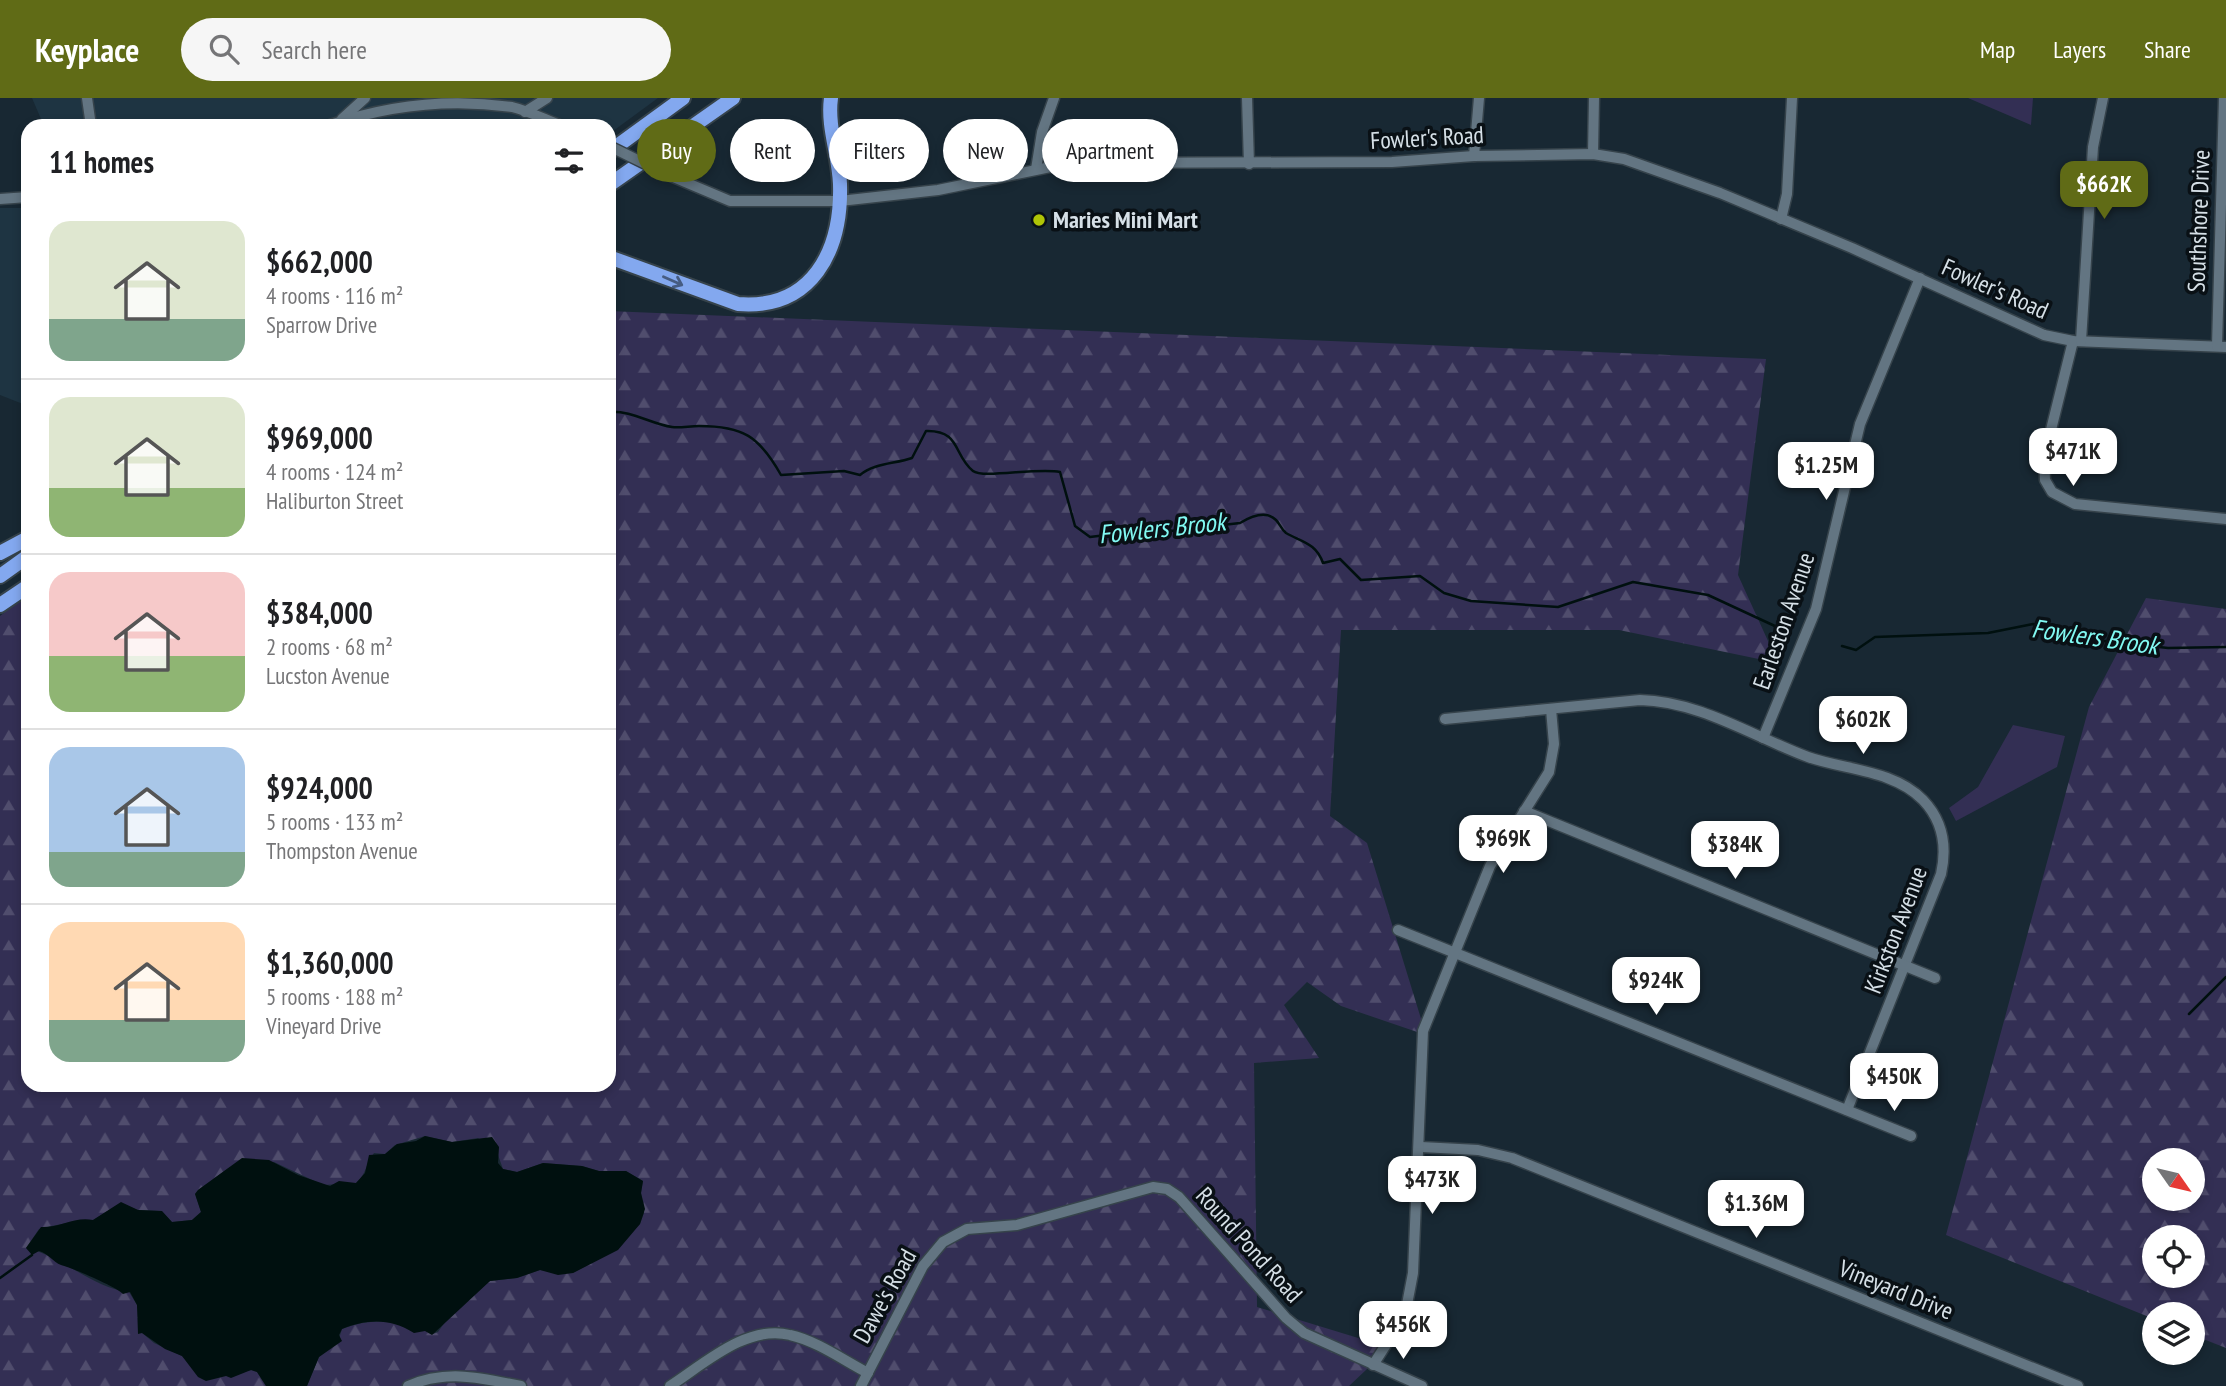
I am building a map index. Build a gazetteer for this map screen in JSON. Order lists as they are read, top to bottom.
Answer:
{
  "streets": {
    "street": [
      "Fowler's Road",
      "Southshore Drive",
      "Earleston Avenue",
      "Kirkston Avenue",
      "Round Pond Road",
      "Vineyard Drive",
      "Dawe's Road"
    ]
  },
  "crossings": [
    ["Fowler's Road", "Southshore Drive"],
    ["Fowler's Road", "Earleston Avenue"],
    ["Earleston Avenue", "Kirkston Avenue"],
    ["Round Pond Road", "Dawe's Road"]
  ],
  "water": ["Fowlers Brook"],
  "places": ["Maries Mini Mart"],
  "north": "bottom right",
  "page": {
    "header": "Keyplace",
    "search": "Search here",
    "nav": ["Map", "Layers", "Share"],
    "chip": [
      "Buy",
      "Rent",
      "Filters",
      "New",
      "Apartment"
    ],
    "heading": "11 homes",
    "price": [
      "$662K",
      "$471K",
      "$1.25M",
      "$602K",
      "$969K",
      "$384K",
      "$924K",
      "$450K",
      "$473K",
      "$1.36M",
      "$456K"
    ],
    "list": [
      {
        "name": "$662,000",
        "note": "4 rooms · 116 m² · Sparrow Drive"
      },
      {
        "name": "$969,000",
        "note": "4 rooms · 124 m² · Haliburton Street"
      },
      {
        "name": "$384,000",
        "note": "2 rooms · 68 m² · Lucston Avenue"
      },
      {
        "name": "$924,000",
        "note": "5 rooms · 133 m² · Thompston Avenue"
      },
      {
        "name": "$1,360,000",
        "note": "5 rooms · 188 m² · Vineyard Drive"
      }
    ]
  }
}
